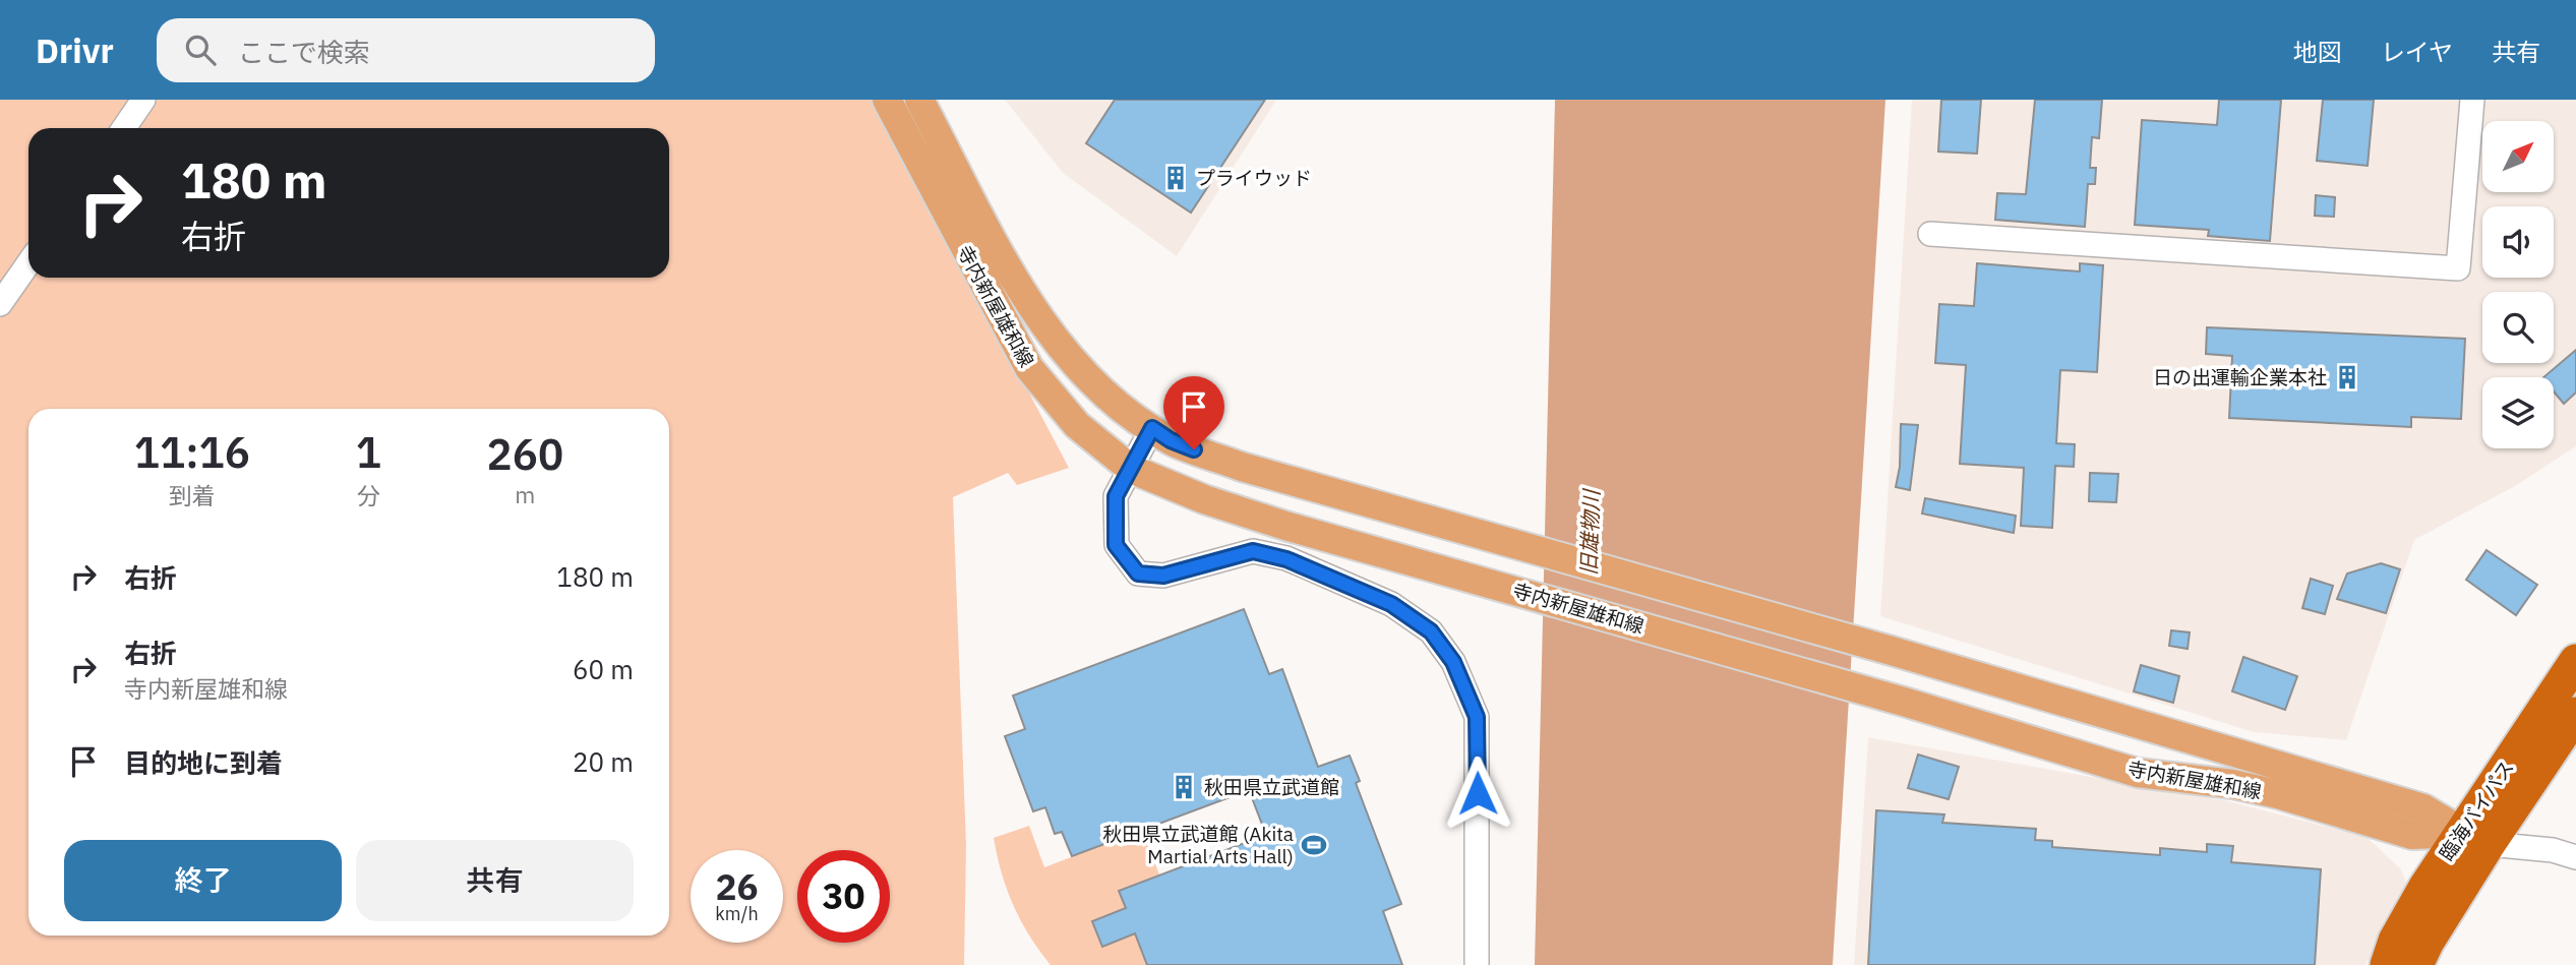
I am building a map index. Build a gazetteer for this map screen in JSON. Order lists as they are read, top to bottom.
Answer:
{
  "streets": {
    "highway": ["臨海バイパス"],
    "main road": ["寺内新屋雄和線"]
  },
  "crossings": [
    ["寺内新屋雄和線", "臨海バイパス"]
  ],
  "water": ["旧雄物川"],
  "places": {
    "building": ["プライウッド", "日の出運輸企業本社", "秋田県立武道館"],
    "sports": ["秋田県立武道館 (Akita Martial Arts Hall)"]
  },
  "north": "top right",
  "page": {
    "header": "Drivr",
    "search": "ここで検索",
    "nav": ["地図", "レイヤ", "共有"],
    "turn": ["180 m", "右折"],
    "eta": [
      "11:16",
      "到着",
      "1",
      "分",
      "260",
      "m"
    ],
    "list": [
      {
        "name": "右折",
        "value": "180 m"
      },
      {
        "name": "右折",
        "note": "寺内新屋雄和線",
        "value": "60 m"
      },
      {
        "name": "目的地に到着",
        "value": "20 m"
      }
    ],
    "buttons": ["終了", "共有"],
    "speed": "26 km/h",
    "limit": "30"
  }
}
